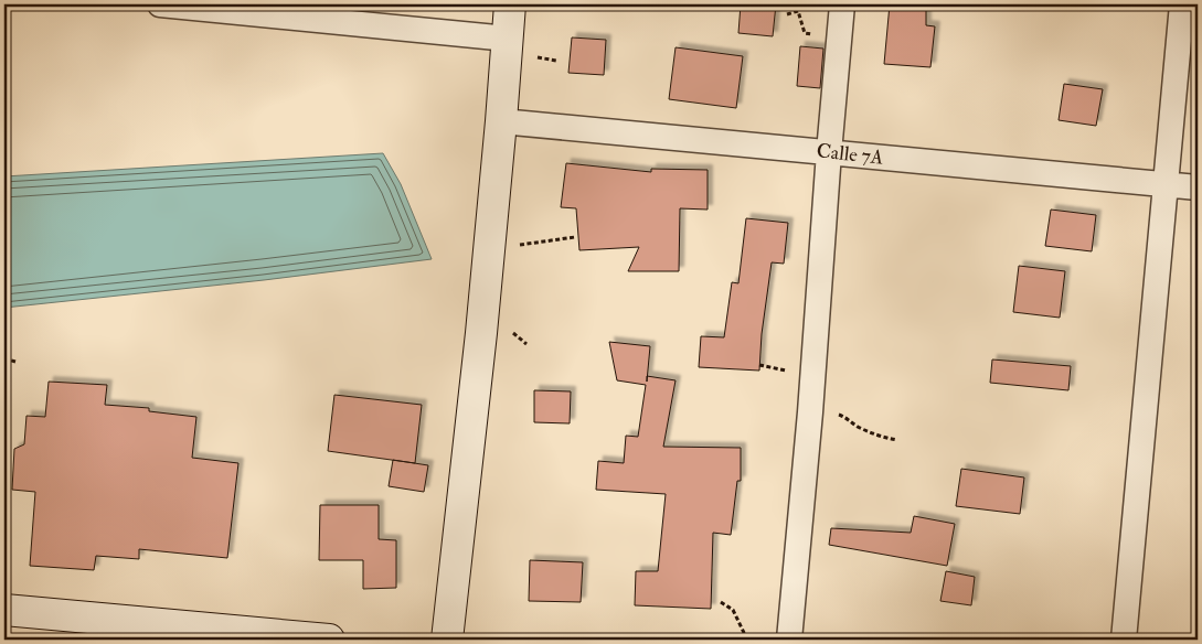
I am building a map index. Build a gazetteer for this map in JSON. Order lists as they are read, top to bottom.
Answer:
{
  "streets": {
    "street": ["Calle 7A"]
  }
}
